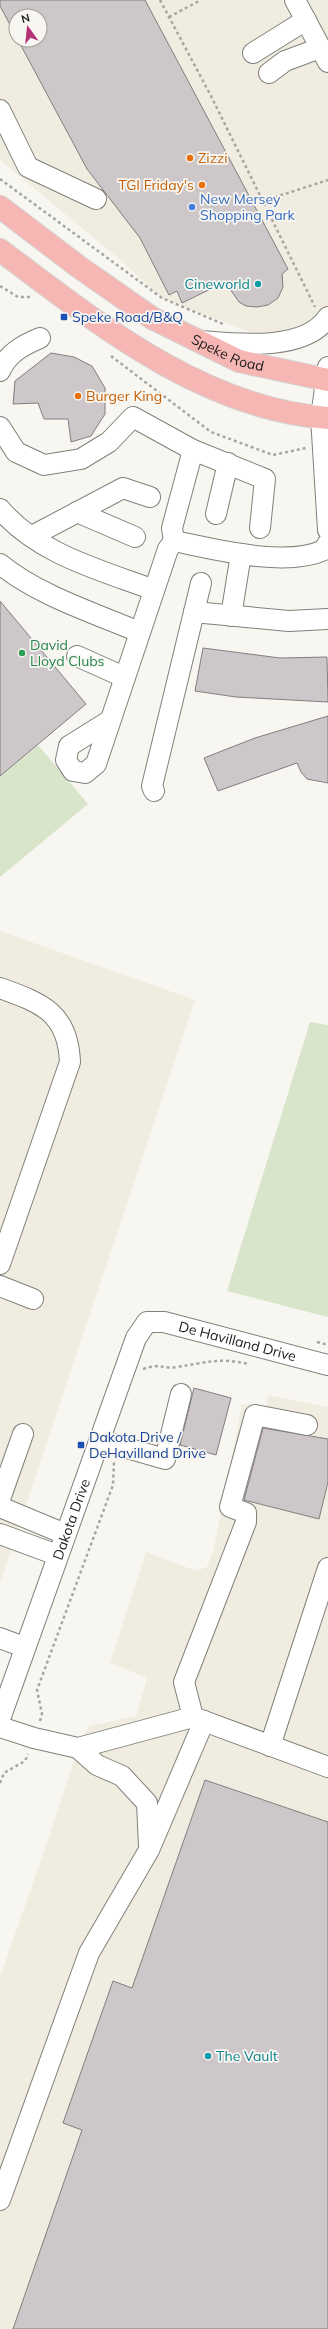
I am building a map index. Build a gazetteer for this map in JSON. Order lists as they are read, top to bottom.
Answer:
{
  "streets": {
    "highway": ["Speke Road"],
    "street": ["De Havilland Drive", "Dakota Drive"]
  },
  "crossings": [
    ["De Havilland Drive", "Dakota Drive"]
  ],
  "places": {
    "other": [
      "Zizzi",
      "TGI Friday's",
      "New Mersey Shopping Park",
      "Cineworld",
      "Burger King",
      "David Lloyd Clubs",
      "The Vault"
    ],
    "transit": ["Speke Road/B&Q", "Dakota Drive / DeHavilland Drive"]
  },
  "north": "top"
}
